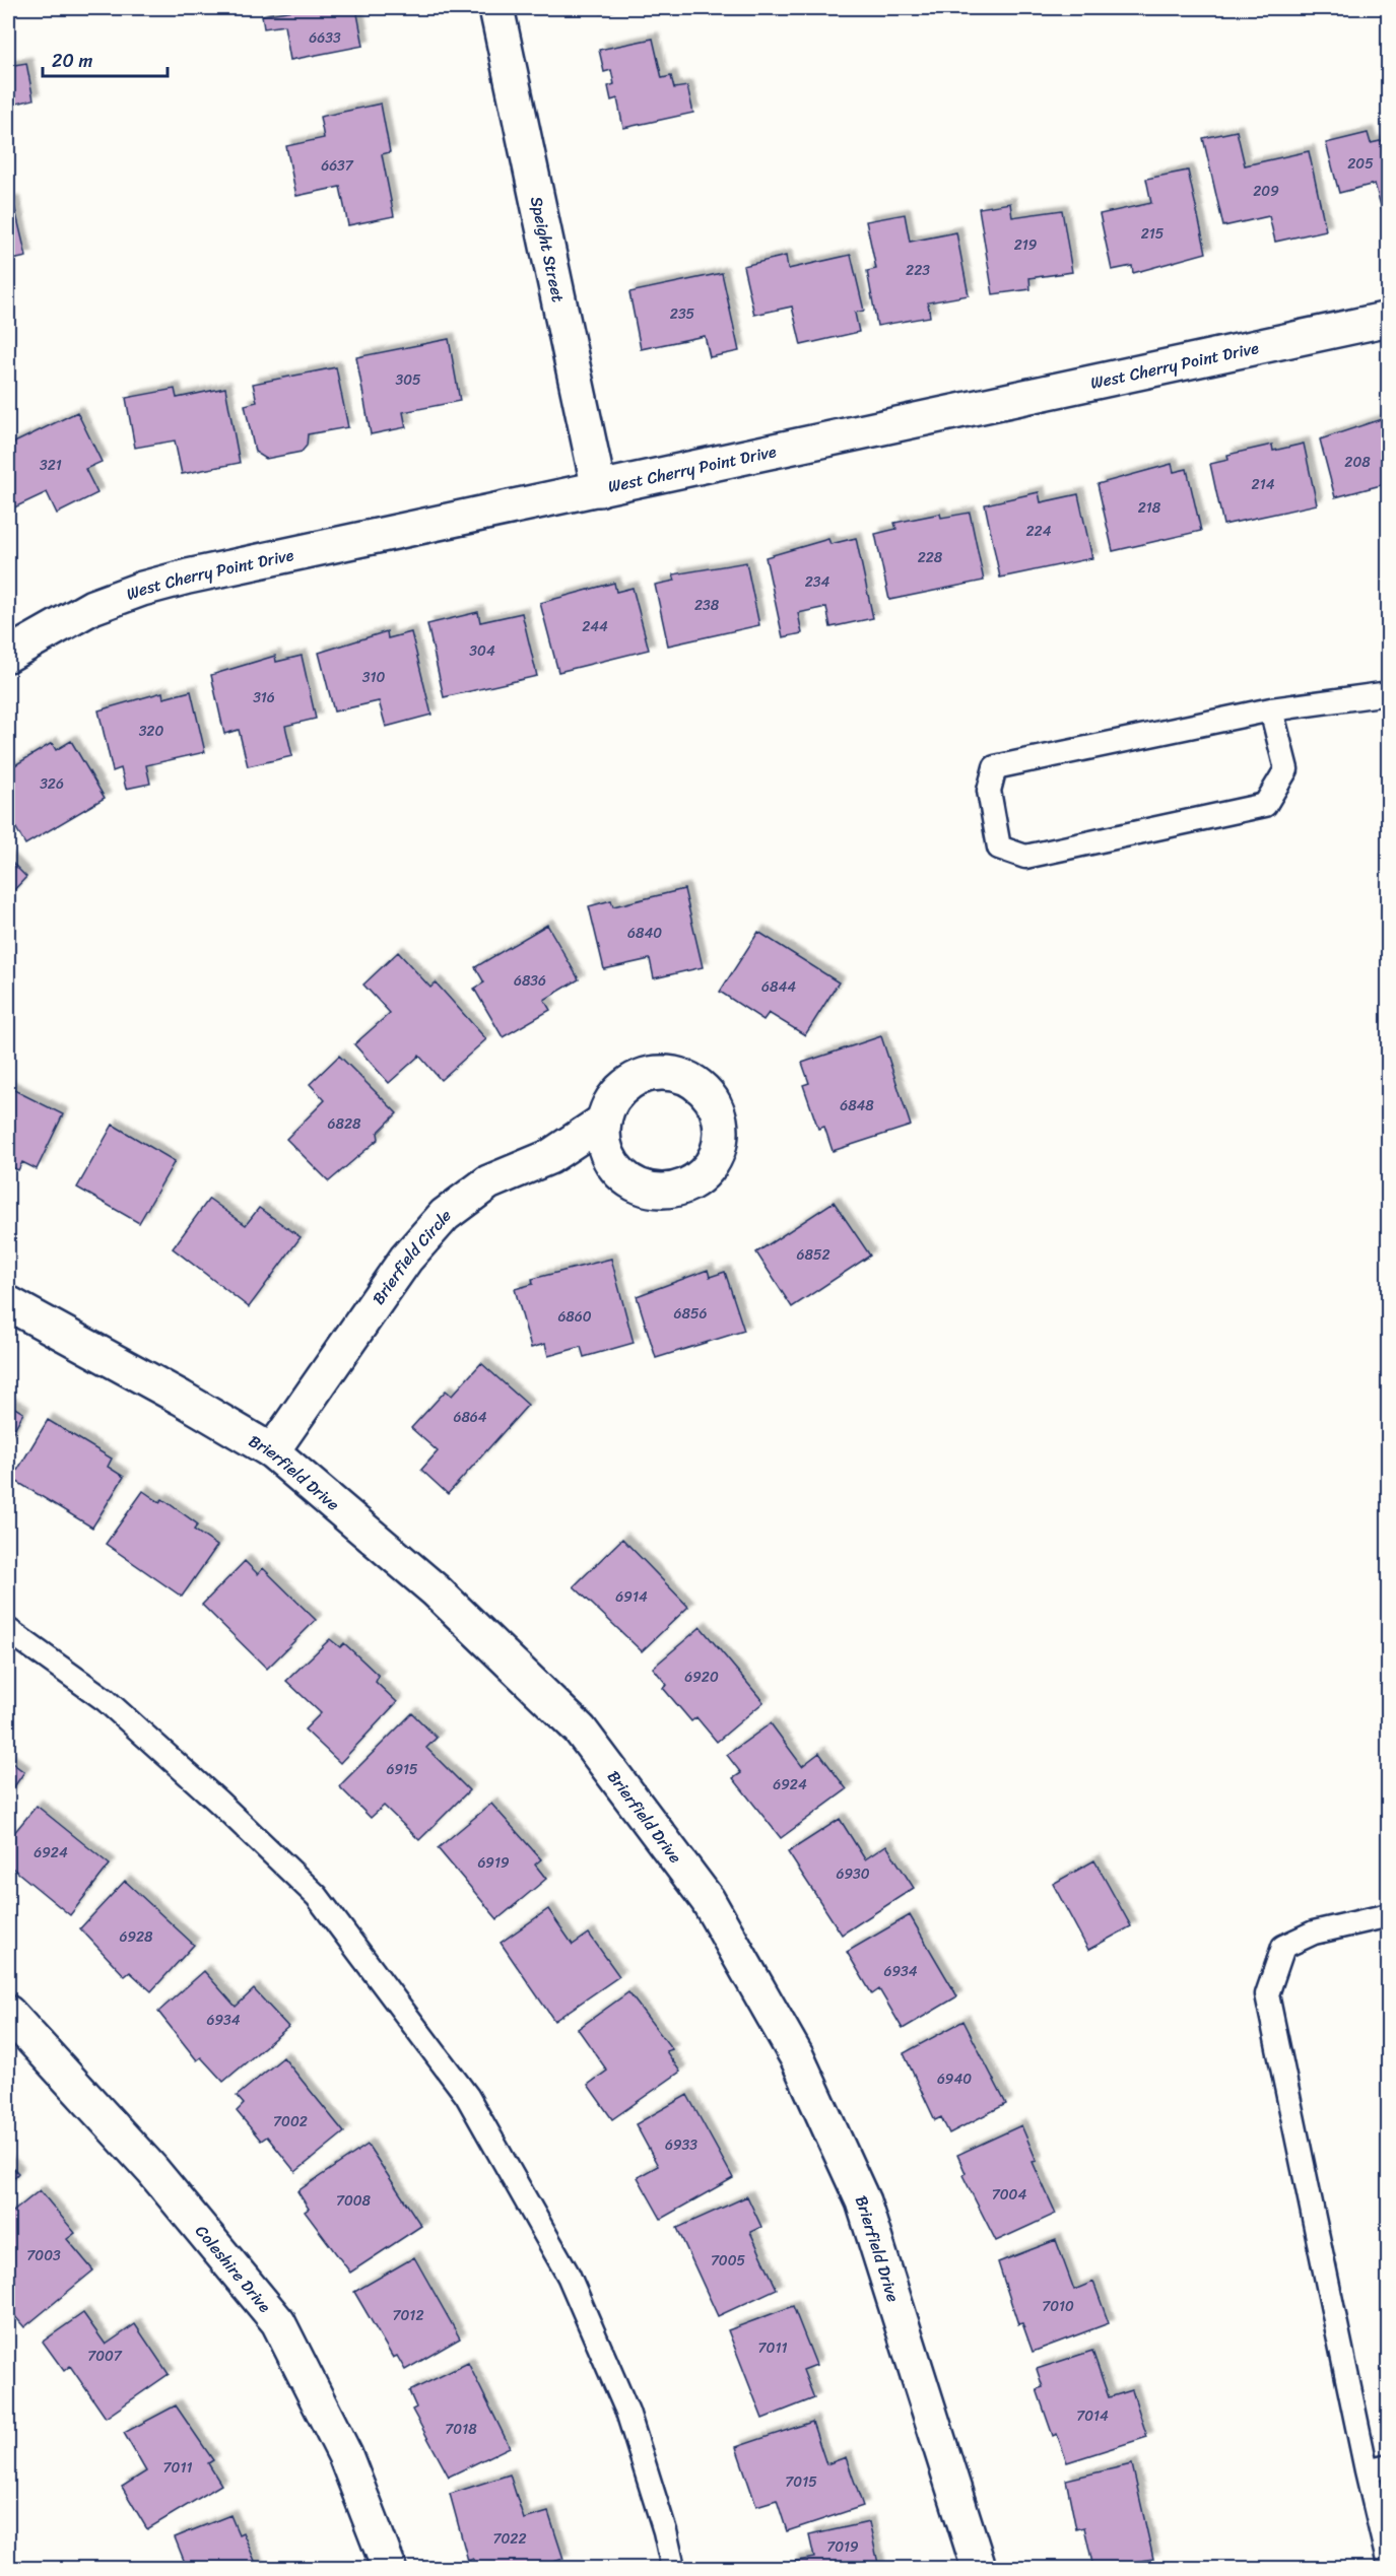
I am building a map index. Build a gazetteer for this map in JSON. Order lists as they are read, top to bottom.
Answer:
{
  "streets": {
    "street": [
      "Speight Street",
      "West Cherry Point Drive",
      "Brierfield Circle",
      "Brierfield Drive",
      "Coleshire Drive"
    ]
  },
  "crossings": [
    ["Speight Street", "West Cherry Point Drive"],
    ["Brierfield Circle", "Brierfield Drive"]
  ],
  "house_numbers": [
    "6633",
    "205",
    "6637",
    "209",
    "215",
    "219",
    "223",
    "235",
    "305",
    "208",
    "321",
    "214",
    "218",
    "224",
    "228",
    "234",
    "238",
    "244",
    "304",
    "310",
    "316",
    "320",
    "326",
    "6840",
    "6836",
    "6844",
    "6848",
    "6828",
    "6852",
    "6856",
    "6860",
    "6864",
    "6914",
    "6920",
    "6915",
    "6924",
    "6924",
    "6919",
    "6930",
    "6928",
    "6934",
    "6934",
    "6940",
    "7002",
    "6933",
    "7004",
    "7008",
    "7003",
    "7005",
    "7010",
    "7012",
    "7011",
    "7007",
    "7014",
    "7018",
    "7011",
    "7015",
    "7022",
    "7019"
  ],
  "scale_bar": "20 m"
}
